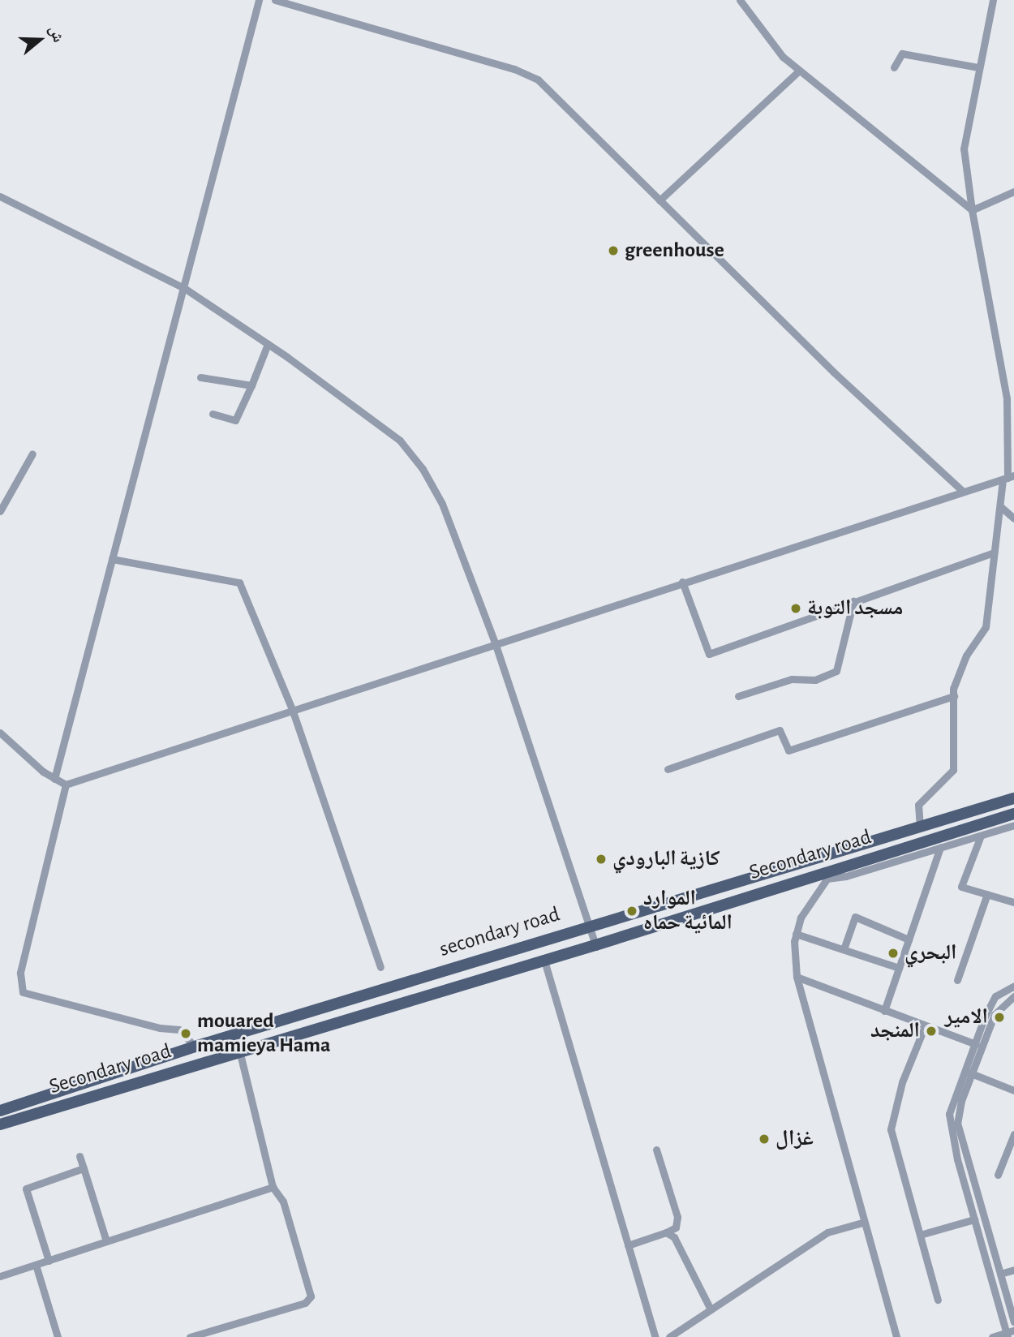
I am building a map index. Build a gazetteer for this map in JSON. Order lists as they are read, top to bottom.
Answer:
{
  "streets": {
    "main road": ["Secondary road", "secondary road"]
  },
  "places": [
    "greenhouse",
    "مسجد التوبة",
    "كازية البارودي",
    "الموارد المائية حماه",
    "البحري",
    "الامير",
    "المنجد",
    "mouared mamieya Hama",
    "غزال"
  ],
  "north": "right"
}
